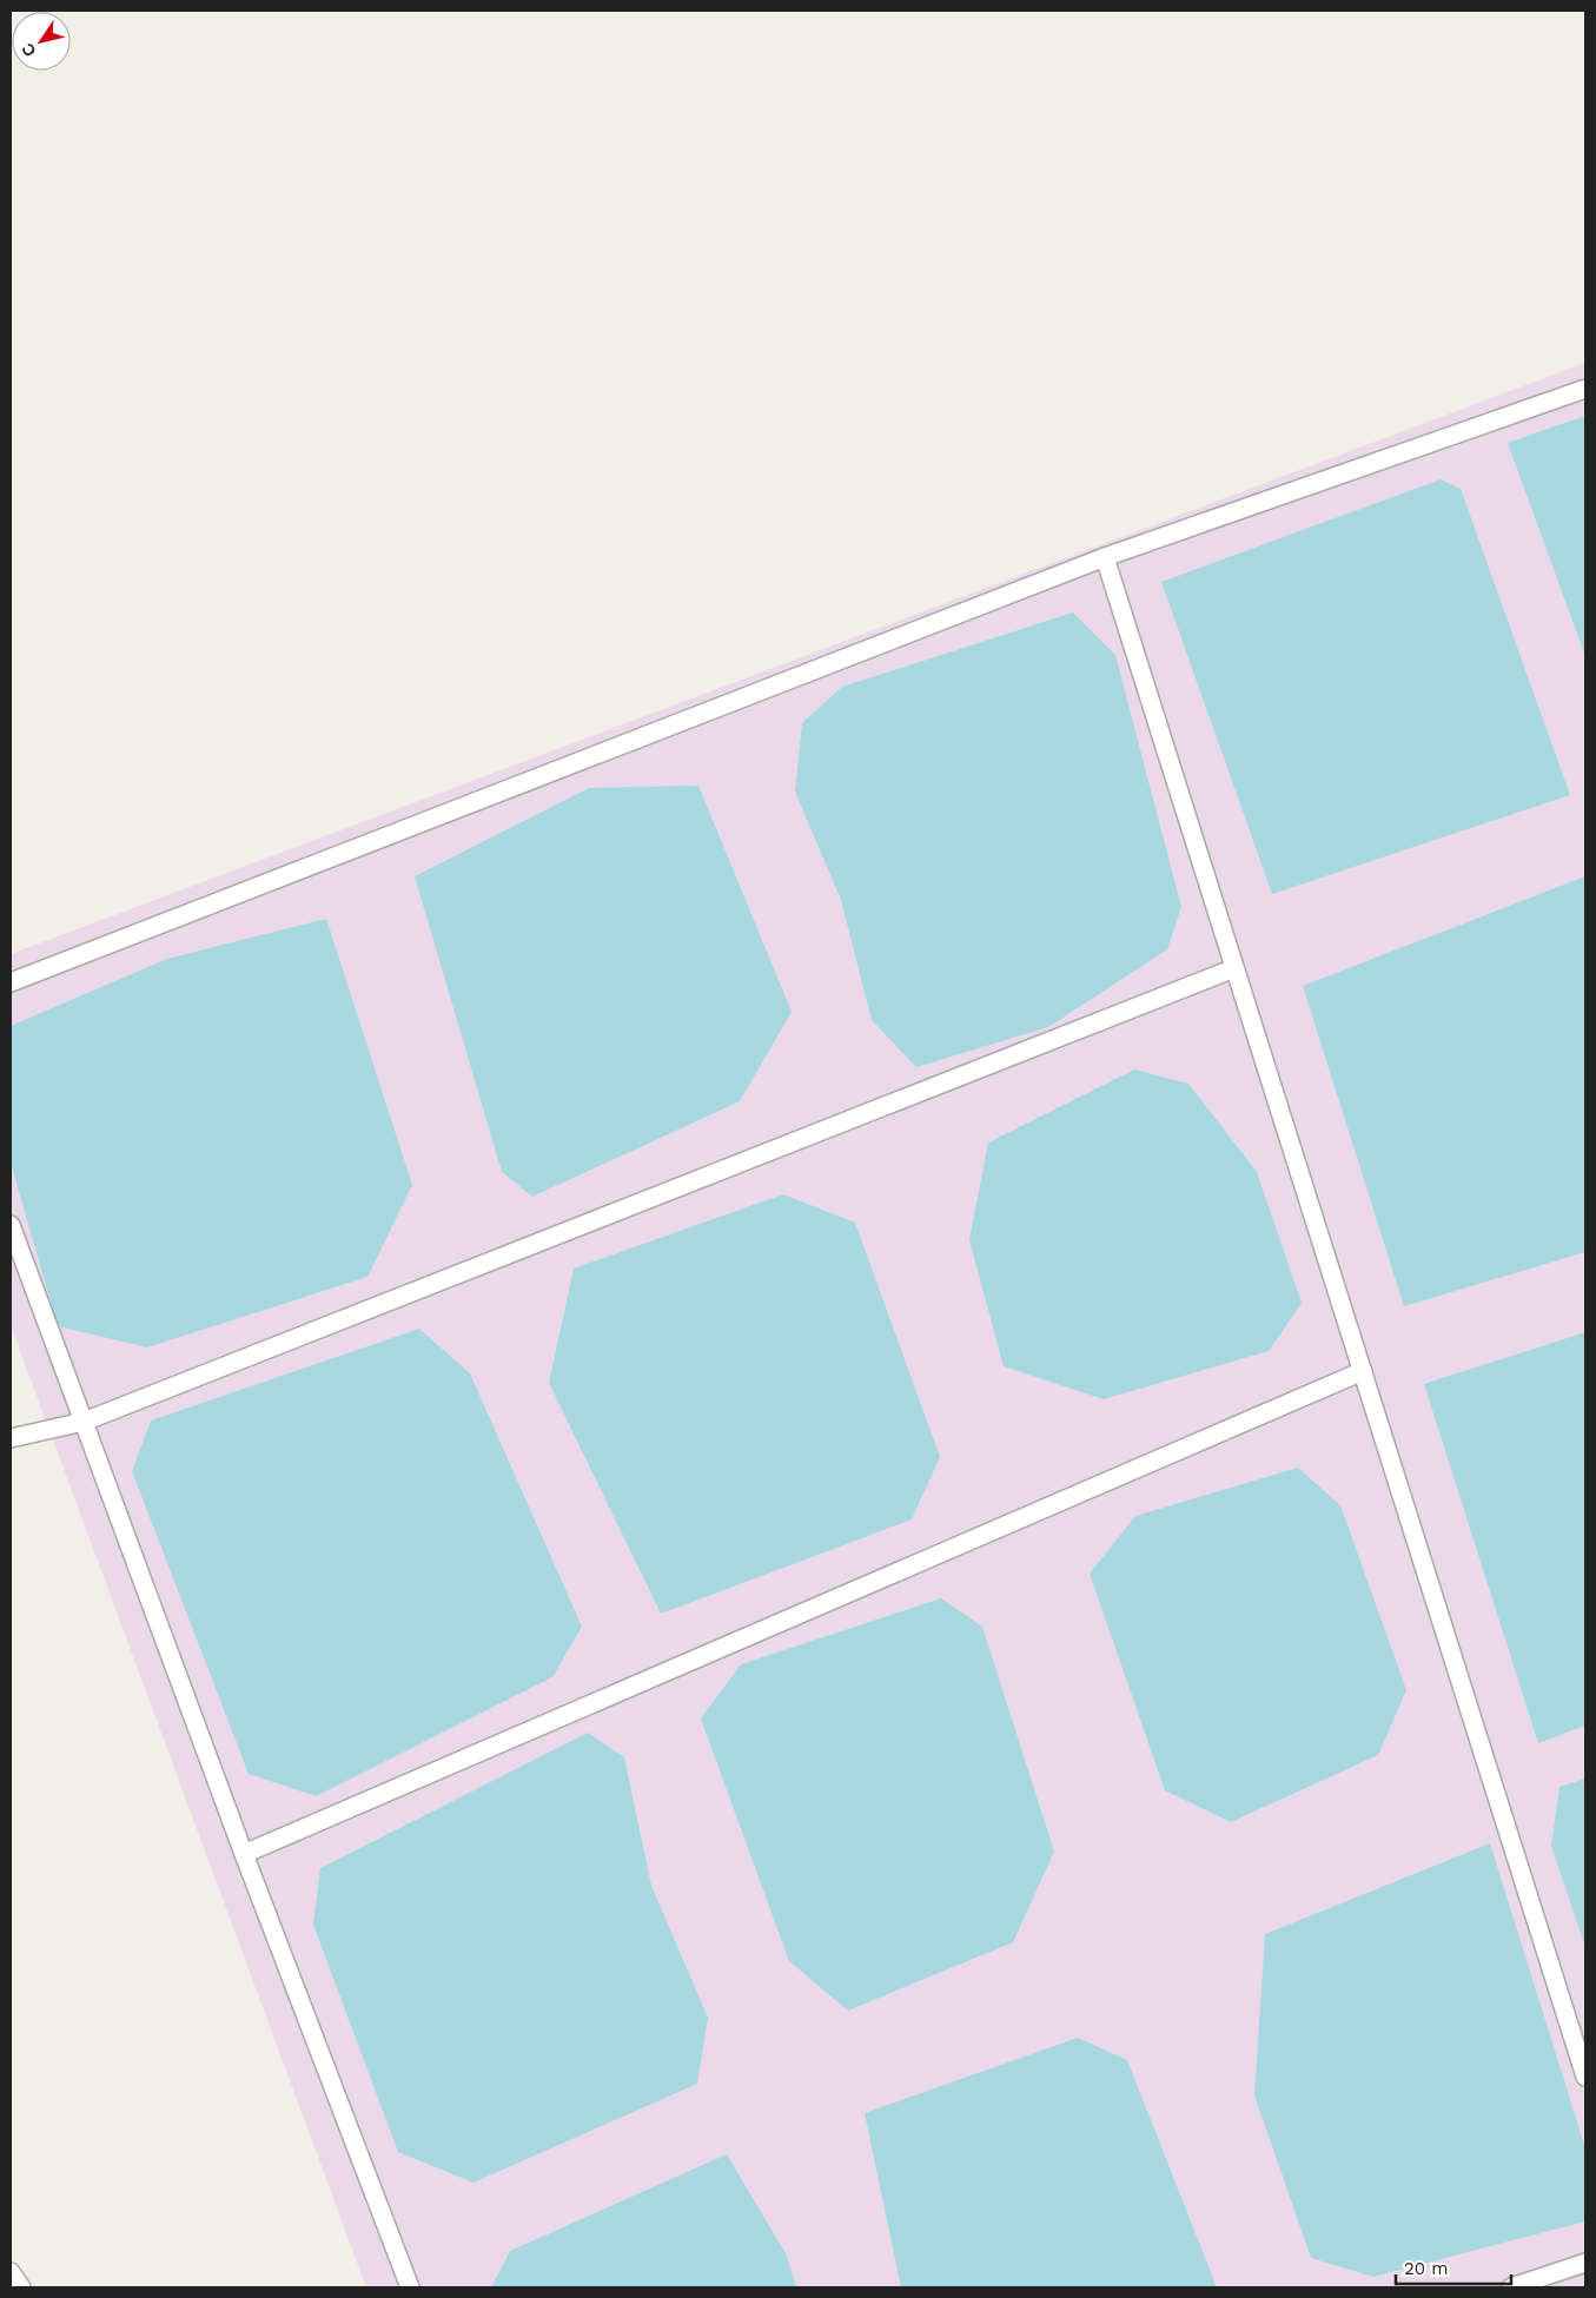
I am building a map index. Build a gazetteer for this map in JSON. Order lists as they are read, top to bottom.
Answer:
{
  "scale_bar": "20 m",
  "north": "bottom left"
}
